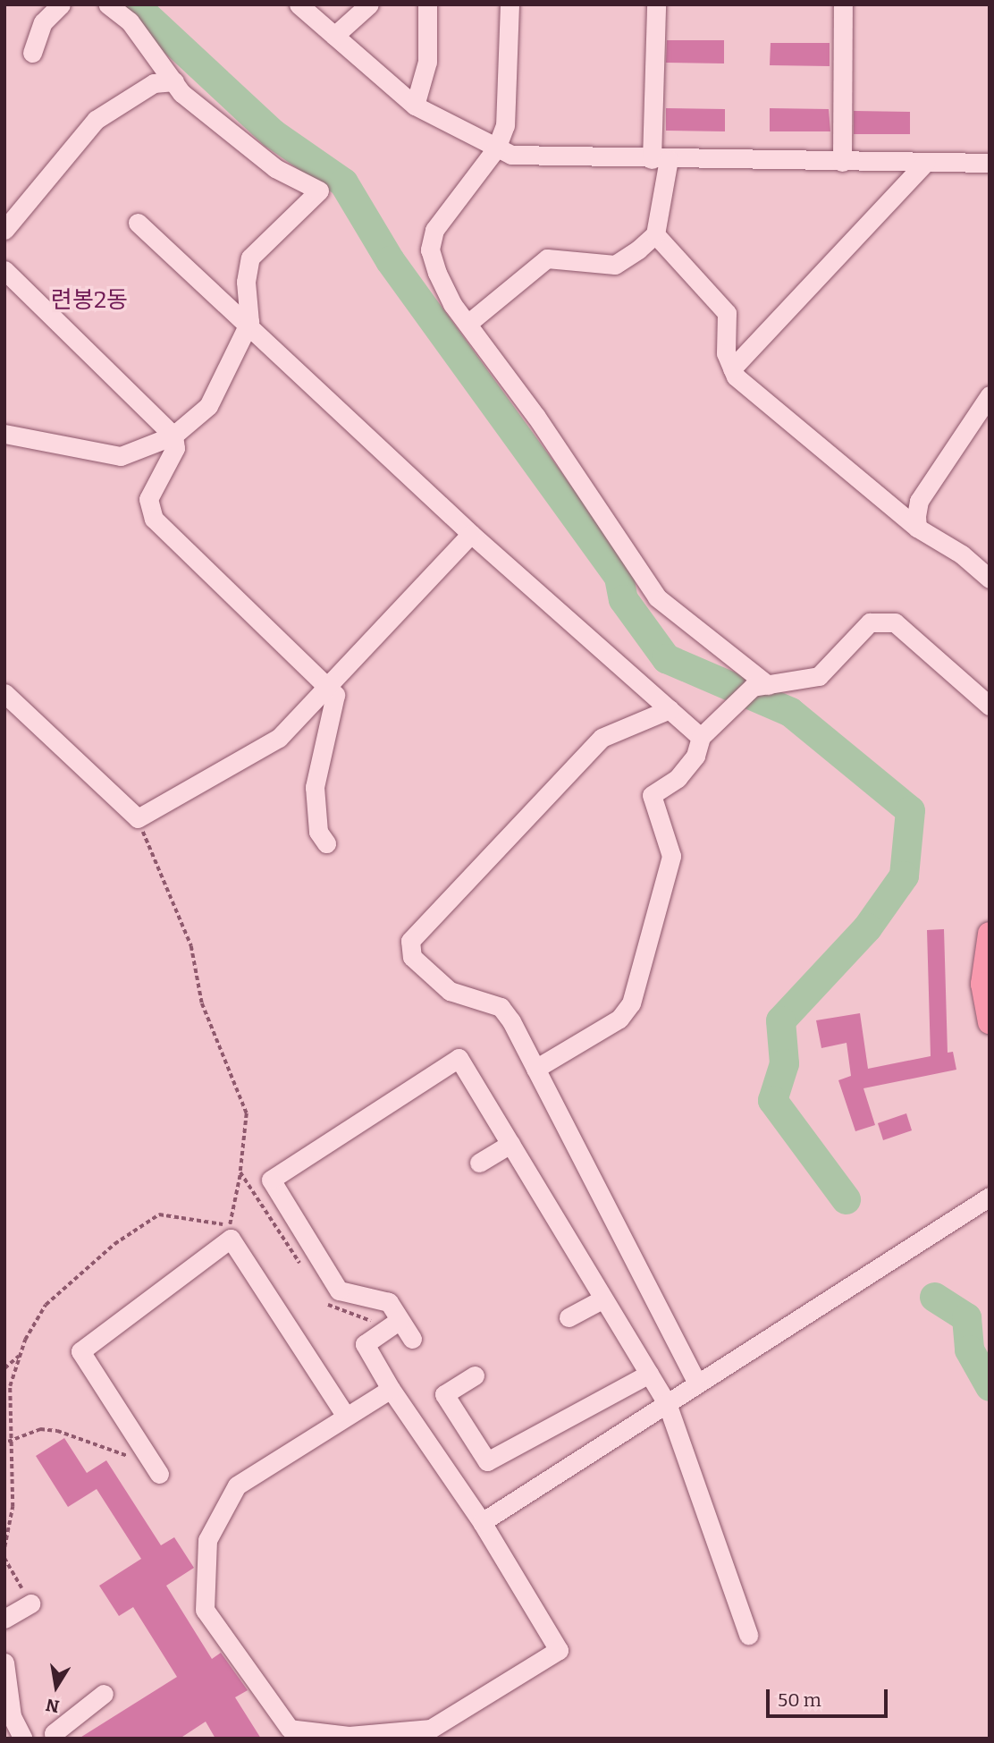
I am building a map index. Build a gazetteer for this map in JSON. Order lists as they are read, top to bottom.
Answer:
{
  "districts": ["련봉2동"],
  "scale_bar": "50 m",
  "north": "bottom"
}
